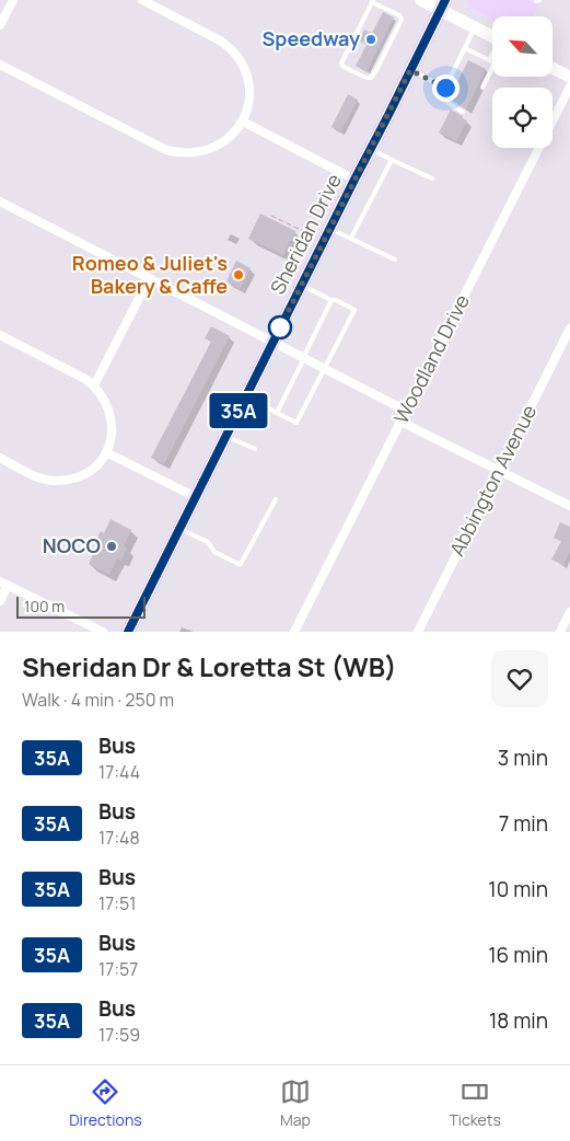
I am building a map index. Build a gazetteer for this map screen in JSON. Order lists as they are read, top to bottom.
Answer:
{
  "streets": {
    "main road": ["Sheridan Drive"],
    "street": ["Woodland Drive", "Abbington Avenue"]
  },
  "places": ["Speedway", "Romeo & Juliet's Bakery & Caffe", "NOCO"],
  "lines": ["bus line 35A"],
  "scale_bar": "100 m",
  "north": "top left",
  "page": {
    "on_map": "35A",
    "scale": "100 m",
    "heading": ["Sheridan Dr & Loretta St (WB)", "Walk · 4 min · 250 m"],
    "list": [
      {
        "mark": "35A",
        "name": "Bus",
        "note": "17:44",
        "value": "3 min"
      },
      {
        "mark": "35A",
        "name": "Bus",
        "note": "17:48",
        "value": "7 min"
      },
      {
        "mark": "35A",
        "name": "Bus",
        "note": "17:51",
        "value": "10 min"
      },
      {
        "mark": "35A",
        "name": "Bus",
        "note": "17:57",
        "value": "16 min"
      },
      {
        "mark": "35A",
        "name": "Bus",
        "note": "17:59",
        "value": "18 min"
      }
    ],
    "tabs": ["Directions", "Map", "Tickets"]
  }
}
